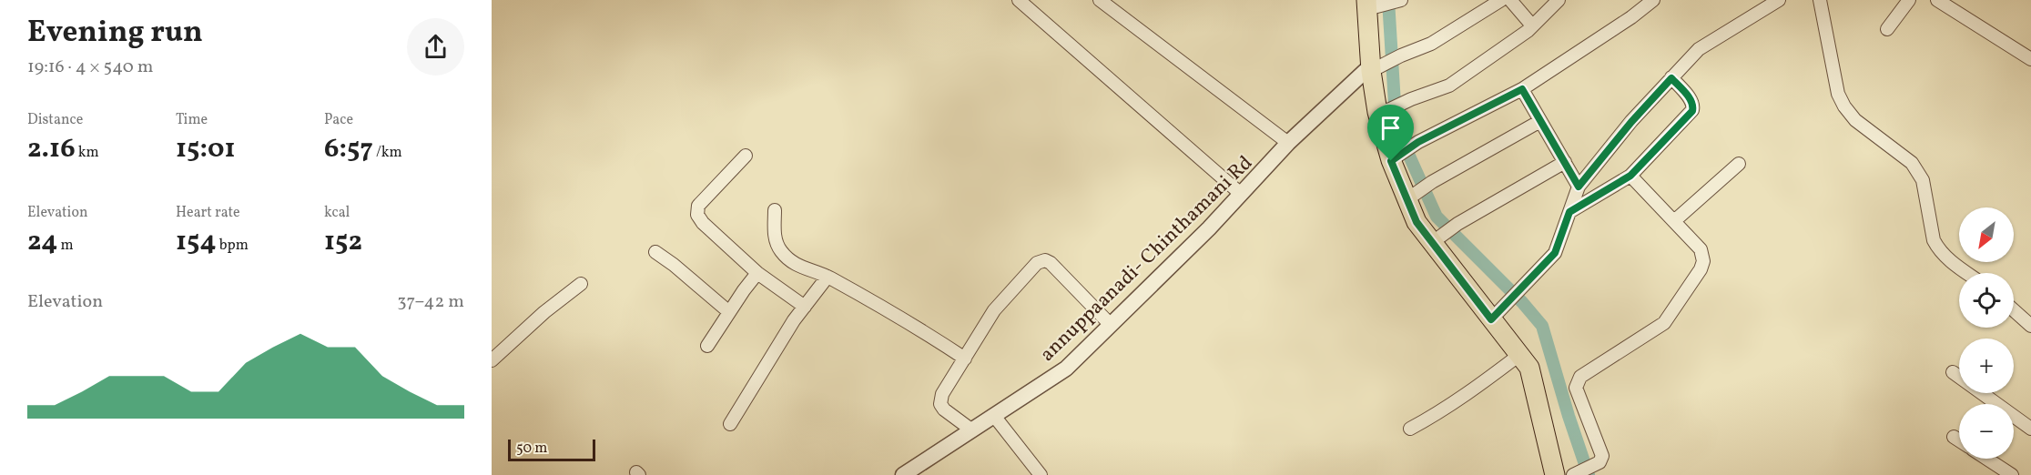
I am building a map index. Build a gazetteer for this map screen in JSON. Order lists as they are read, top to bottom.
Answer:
{
  "streets": {
    "street": ["annuppaanadi- Chinthamani Rd"]
  },
  "scale_bar": "50 m",
  "north": "bottom left",
  "page": {
    "heading": ["Evening run", "19:16 · 4 × 540 m"],
    "stats": [
      ["Distance", "2.16 km"],
      ["Time", "15:01"],
      ["Pace", "6:57 /km"],
      ["Elevation", "24 m"],
      ["Heart rate", "154 bpm"],
      ["kcal", "152"]
    ],
    "map_buttons": ["+", "−"],
    "chart": ["Elevation", "37–42 m"],
    "scale": "50 m"
  }
}
